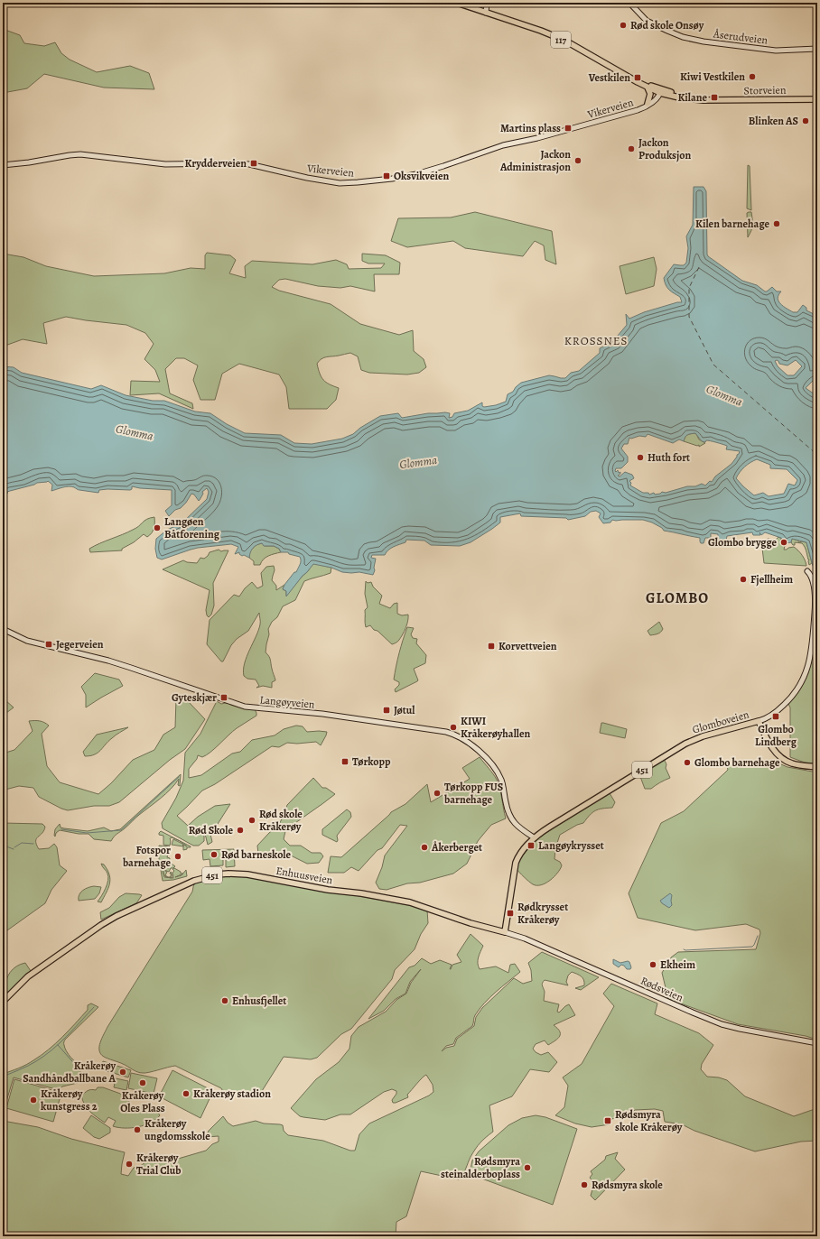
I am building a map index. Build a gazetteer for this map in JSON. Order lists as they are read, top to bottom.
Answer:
{
  "streets": {
    "main road": [
      "Åserudveien",
      "117",
      "Storveien",
      "Vikerveien",
      "Langøyveien",
      "Glomboveien",
      "451",
      "Enhuusveien",
      "Rødsveien"
    ]
  },
  "crossings": [
    ["117", "Storveien"],
    ["117", "Vikerveien"],
    ["Storveien", "Vikerveien"],
    ["Langøyveien", "Glomboveien"],
    ["Glomboveien", "Enhuusveien"],
    ["Glomboveien", "Rødsveien"],
    ["Enhuusveien", "Rødsveien"]
  ],
  "districts": ["KROSSNES", "GLOMBO"],
  "water": ["Glomma"],
  "places": {
    "other": [
      "Rød skole Onsøy",
      "Kiwi Vestkilen",
      "Blinken AS",
      "Jackon Produksjon",
      "Jackon Administrasjon",
      "Kilen barnehage",
      "Huth fort",
      "Langøen Båtforening",
      "Glombo brygge",
      "Fjellheim",
      "KIWI Kråkerøyhallen",
      "Glombo barnehage",
      "Tørkopp FUS barnehage",
      "Rød skole Kråkerøy",
      "Rød Skole",
      "Åkerberget",
      "Rød barneskole",
      "Fotspor barnehage",
      "Ekheim",
      "Enhusfjellet",
      "Kråkerøy Sandhåndballbane A",
      "Kråkerøy Oles Plass",
      "Kråkerøy stadion",
      "Kråkerøy kunstgress 2",
      "Kråkerøy ungdomsskole",
      "Kråkerøy Trial Club",
      "Rødsmyra steinalderboplass",
      "Rødsmyra skole"
    ],
    "transit": [
      "Vestkilen",
      "Kilane",
      "Martins plass",
      "Krydderveien",
      "Oksvikveien",
      "Jegerveien",
      "Korvettveien",
      "Gyteskjær",
      "Jøtul",
      "Glombo Lindberg",
      "Tørkopp",
      "Langøykrysset",
      "Rødkrysset Kråkerøy",
      "Rødsmyra skole Kråkerøy"
    ]
  }
}
